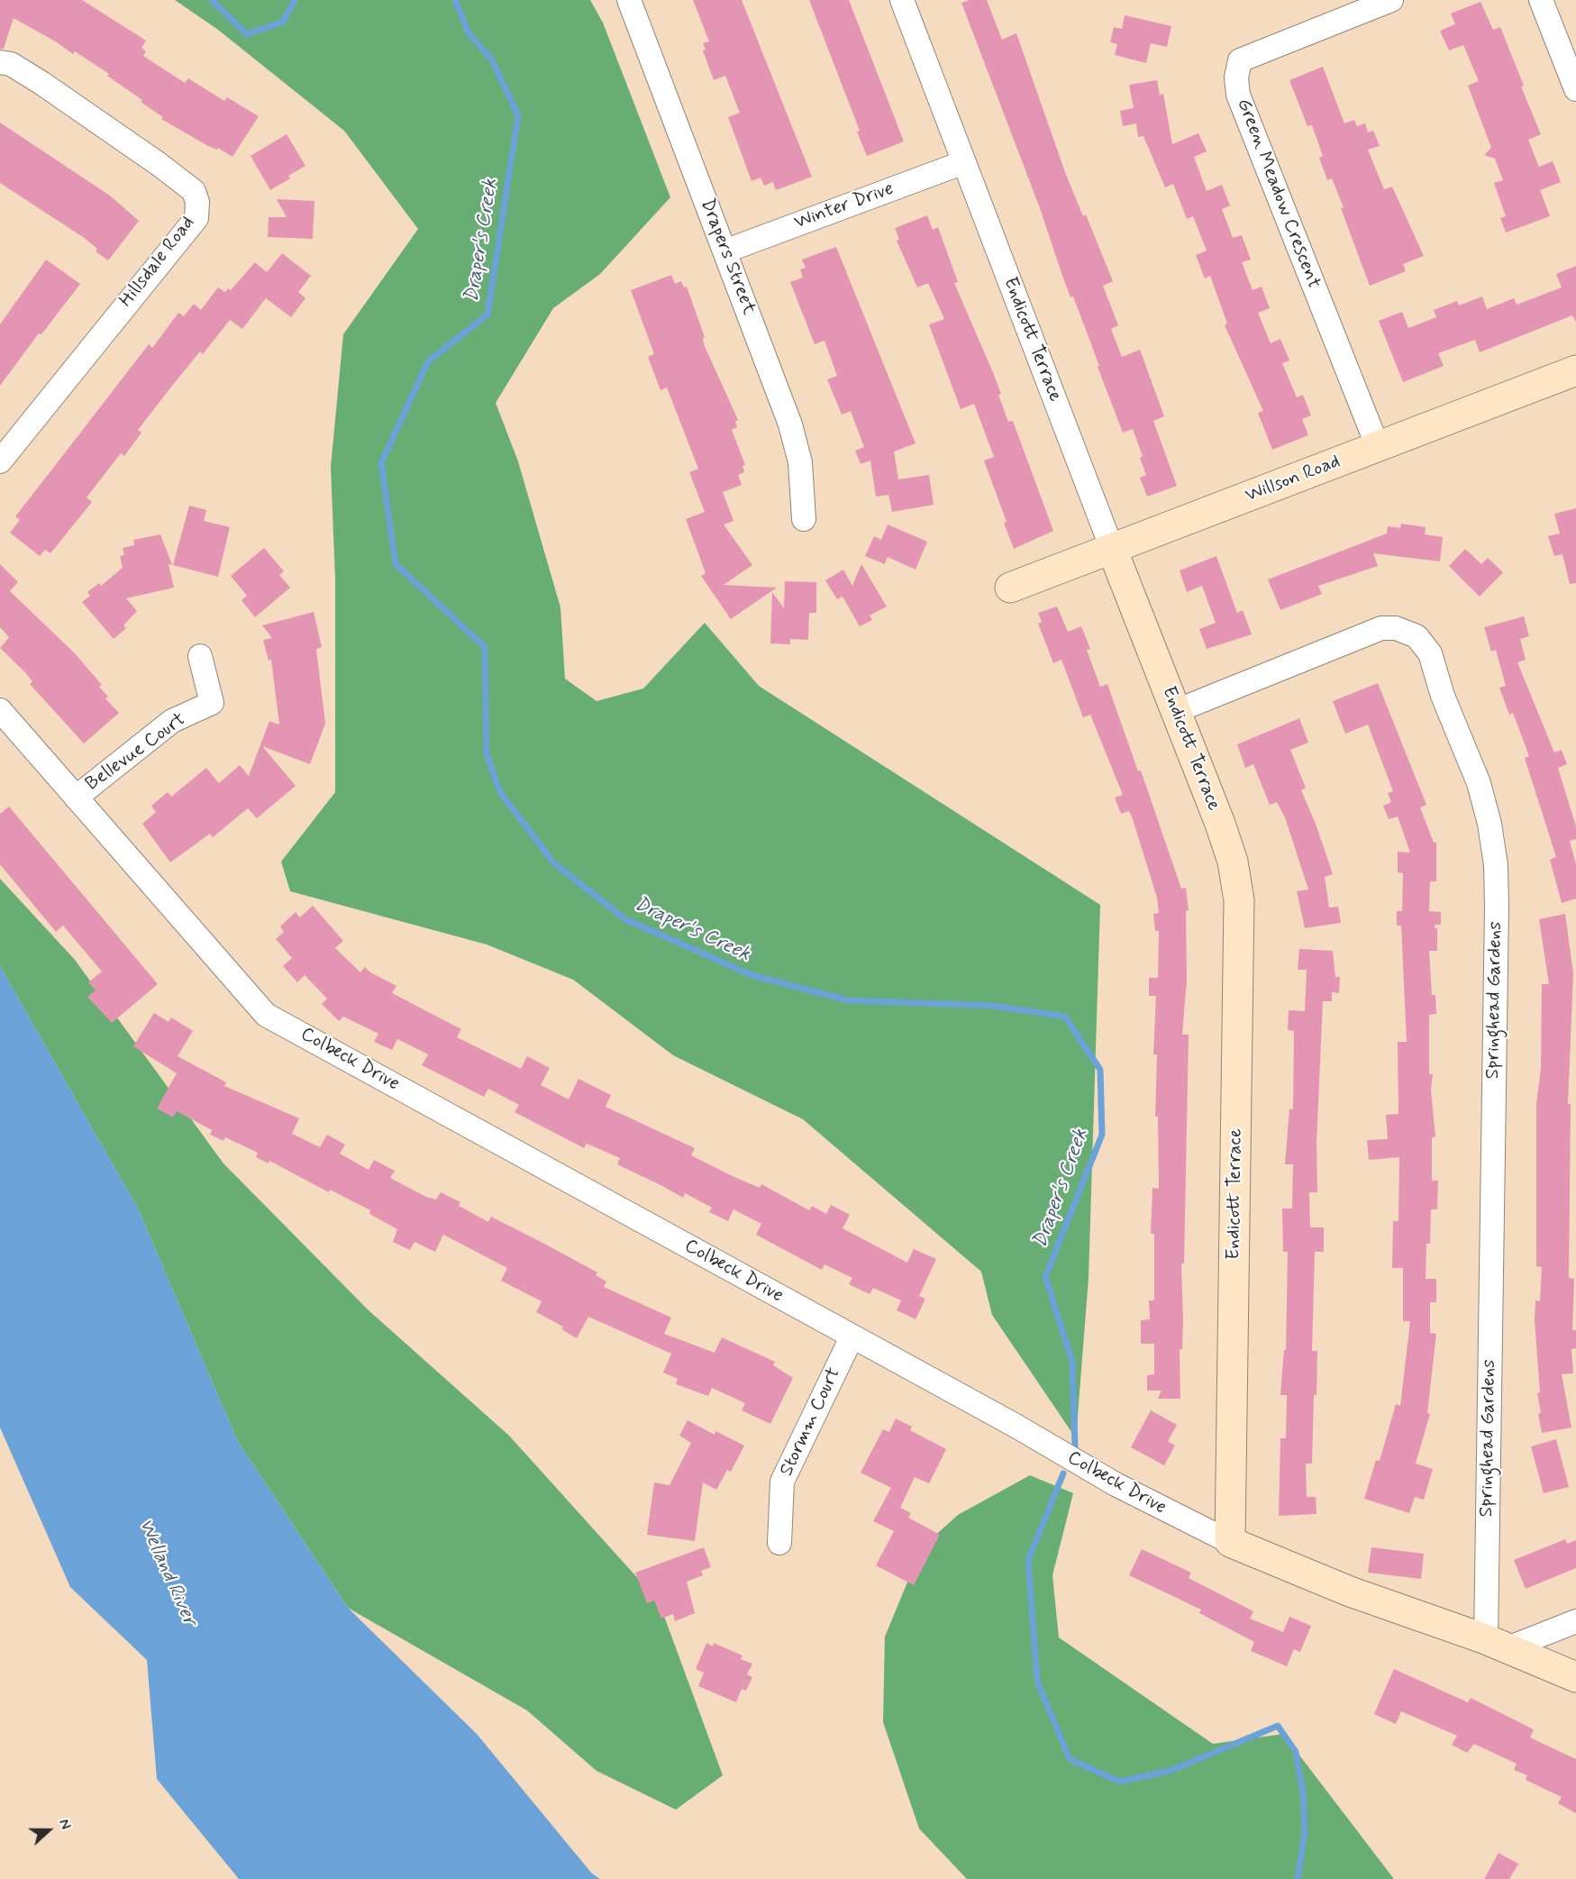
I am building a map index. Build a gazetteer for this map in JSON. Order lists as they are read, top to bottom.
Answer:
{
  "streets": {
    "street": [
      "Green Meadow Crescent",
      "Winter Drive",
      "Drapers Street",
      "Hillsdale Road",
      "Endicott Terrace",
      "Willson Road",
      "Bellevue Court",
      "Springhead Gardens",
      "Colbeck Drive",
      "Stormm Court"
    ]
  },
  "crossings": [
    ["Green Meadow Crescent", "Willson Road"],
    ["Winter Drive", "Drapers Street"],
    ["Winter Drive", "Endicott Terrace"],
    ["Endicott Terrace", "Willson Road"],
    ["Endicott Terrace", "Springhead Gardens"],
    ["Endicott Terrace", "Colbeck Drive"],
    ["Bellevue Court", "Colbeck Drive"],
    ["Springhead Gardens", "Colbeck Drive"],
    ["Colbeck Drive", "Stormm Court"]
  ],
  "water": ["Draper's Creek", "Welland River"],
  "north": "right"
}
